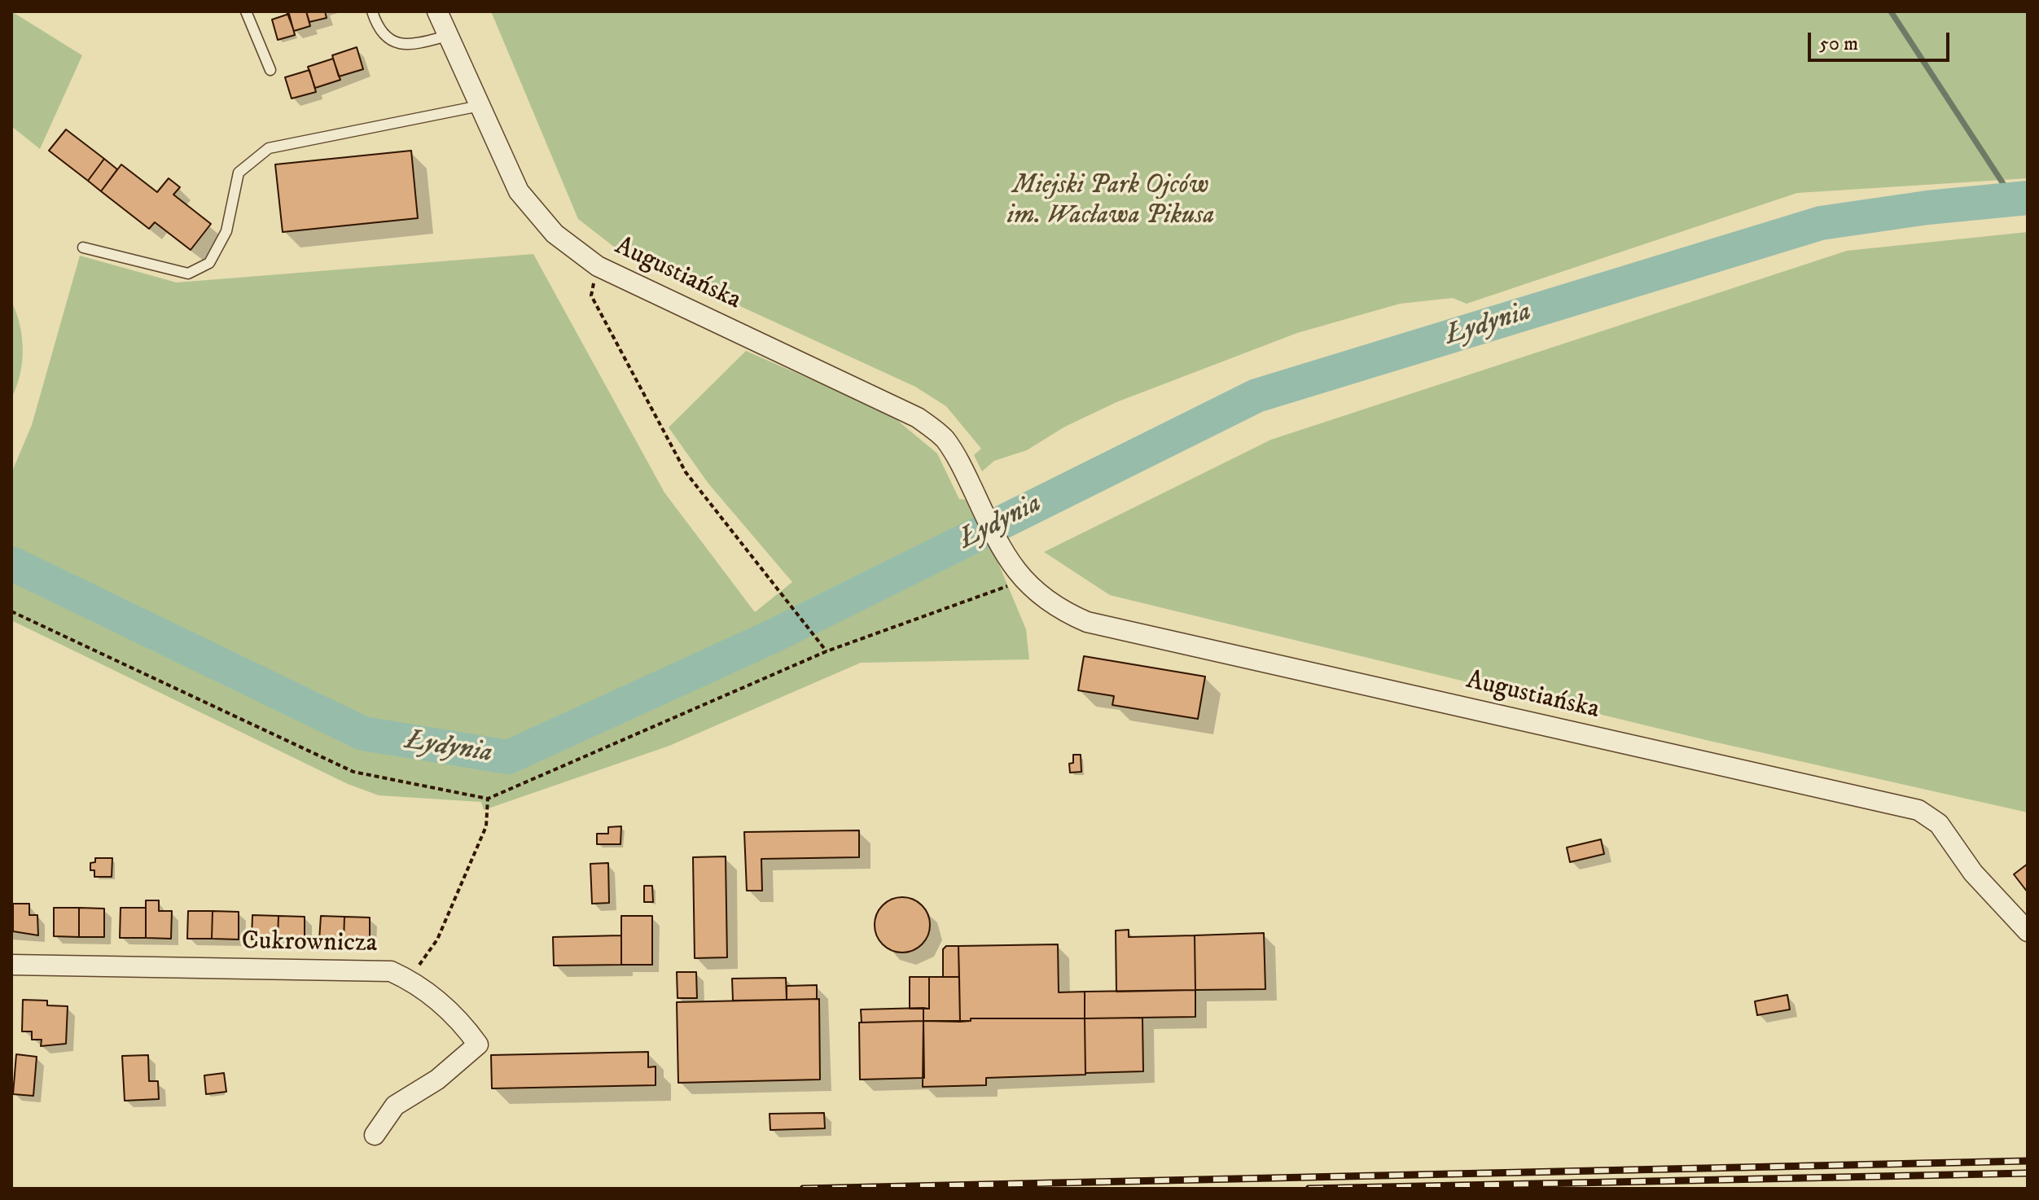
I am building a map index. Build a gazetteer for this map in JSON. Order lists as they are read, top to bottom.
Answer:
{
  "streets": {
    "street": ["Augustiańska", "Cukrownicza"]
  },
  "water": ["Łydynia"],
  "parks": ["Miejski Park Ojców im. Wacława Pikusa"],
  "scale_bar": "50 m"
}
